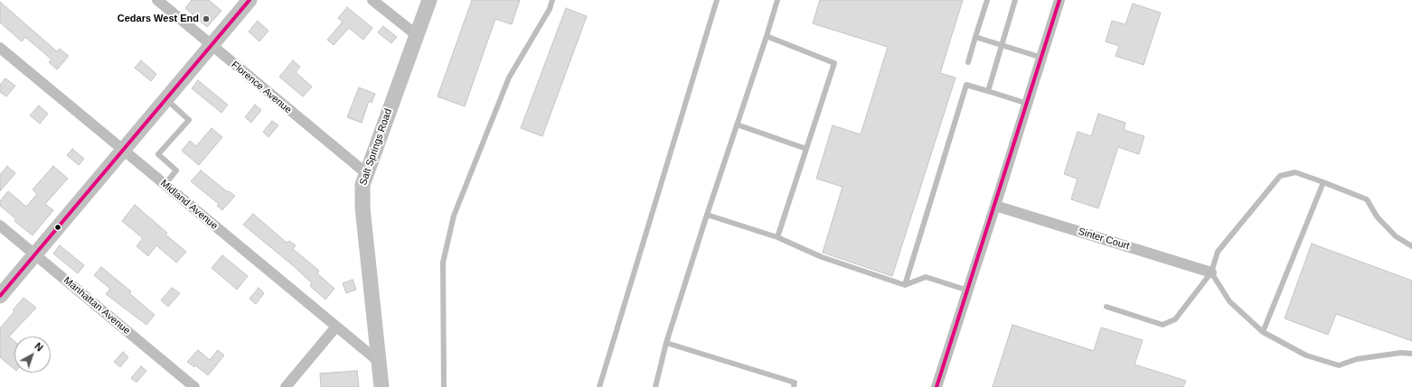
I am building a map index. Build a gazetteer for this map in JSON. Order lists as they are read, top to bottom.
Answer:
{
  "streets": {
    "street": [
      "Florence Avenue",
      "Salt Springs Road",
      "Midland Avenue",
      "Sinter Court",
      "Manhattan Avenue"
    ]
  },
  "crossings": [
    ["Florence Avenue", "Salt Springs Road"],
    ["Salt Springs Road", "Midland Avenue"]
  ],
  "places": ["Cedars West End"],
  "north": "top right"
}
